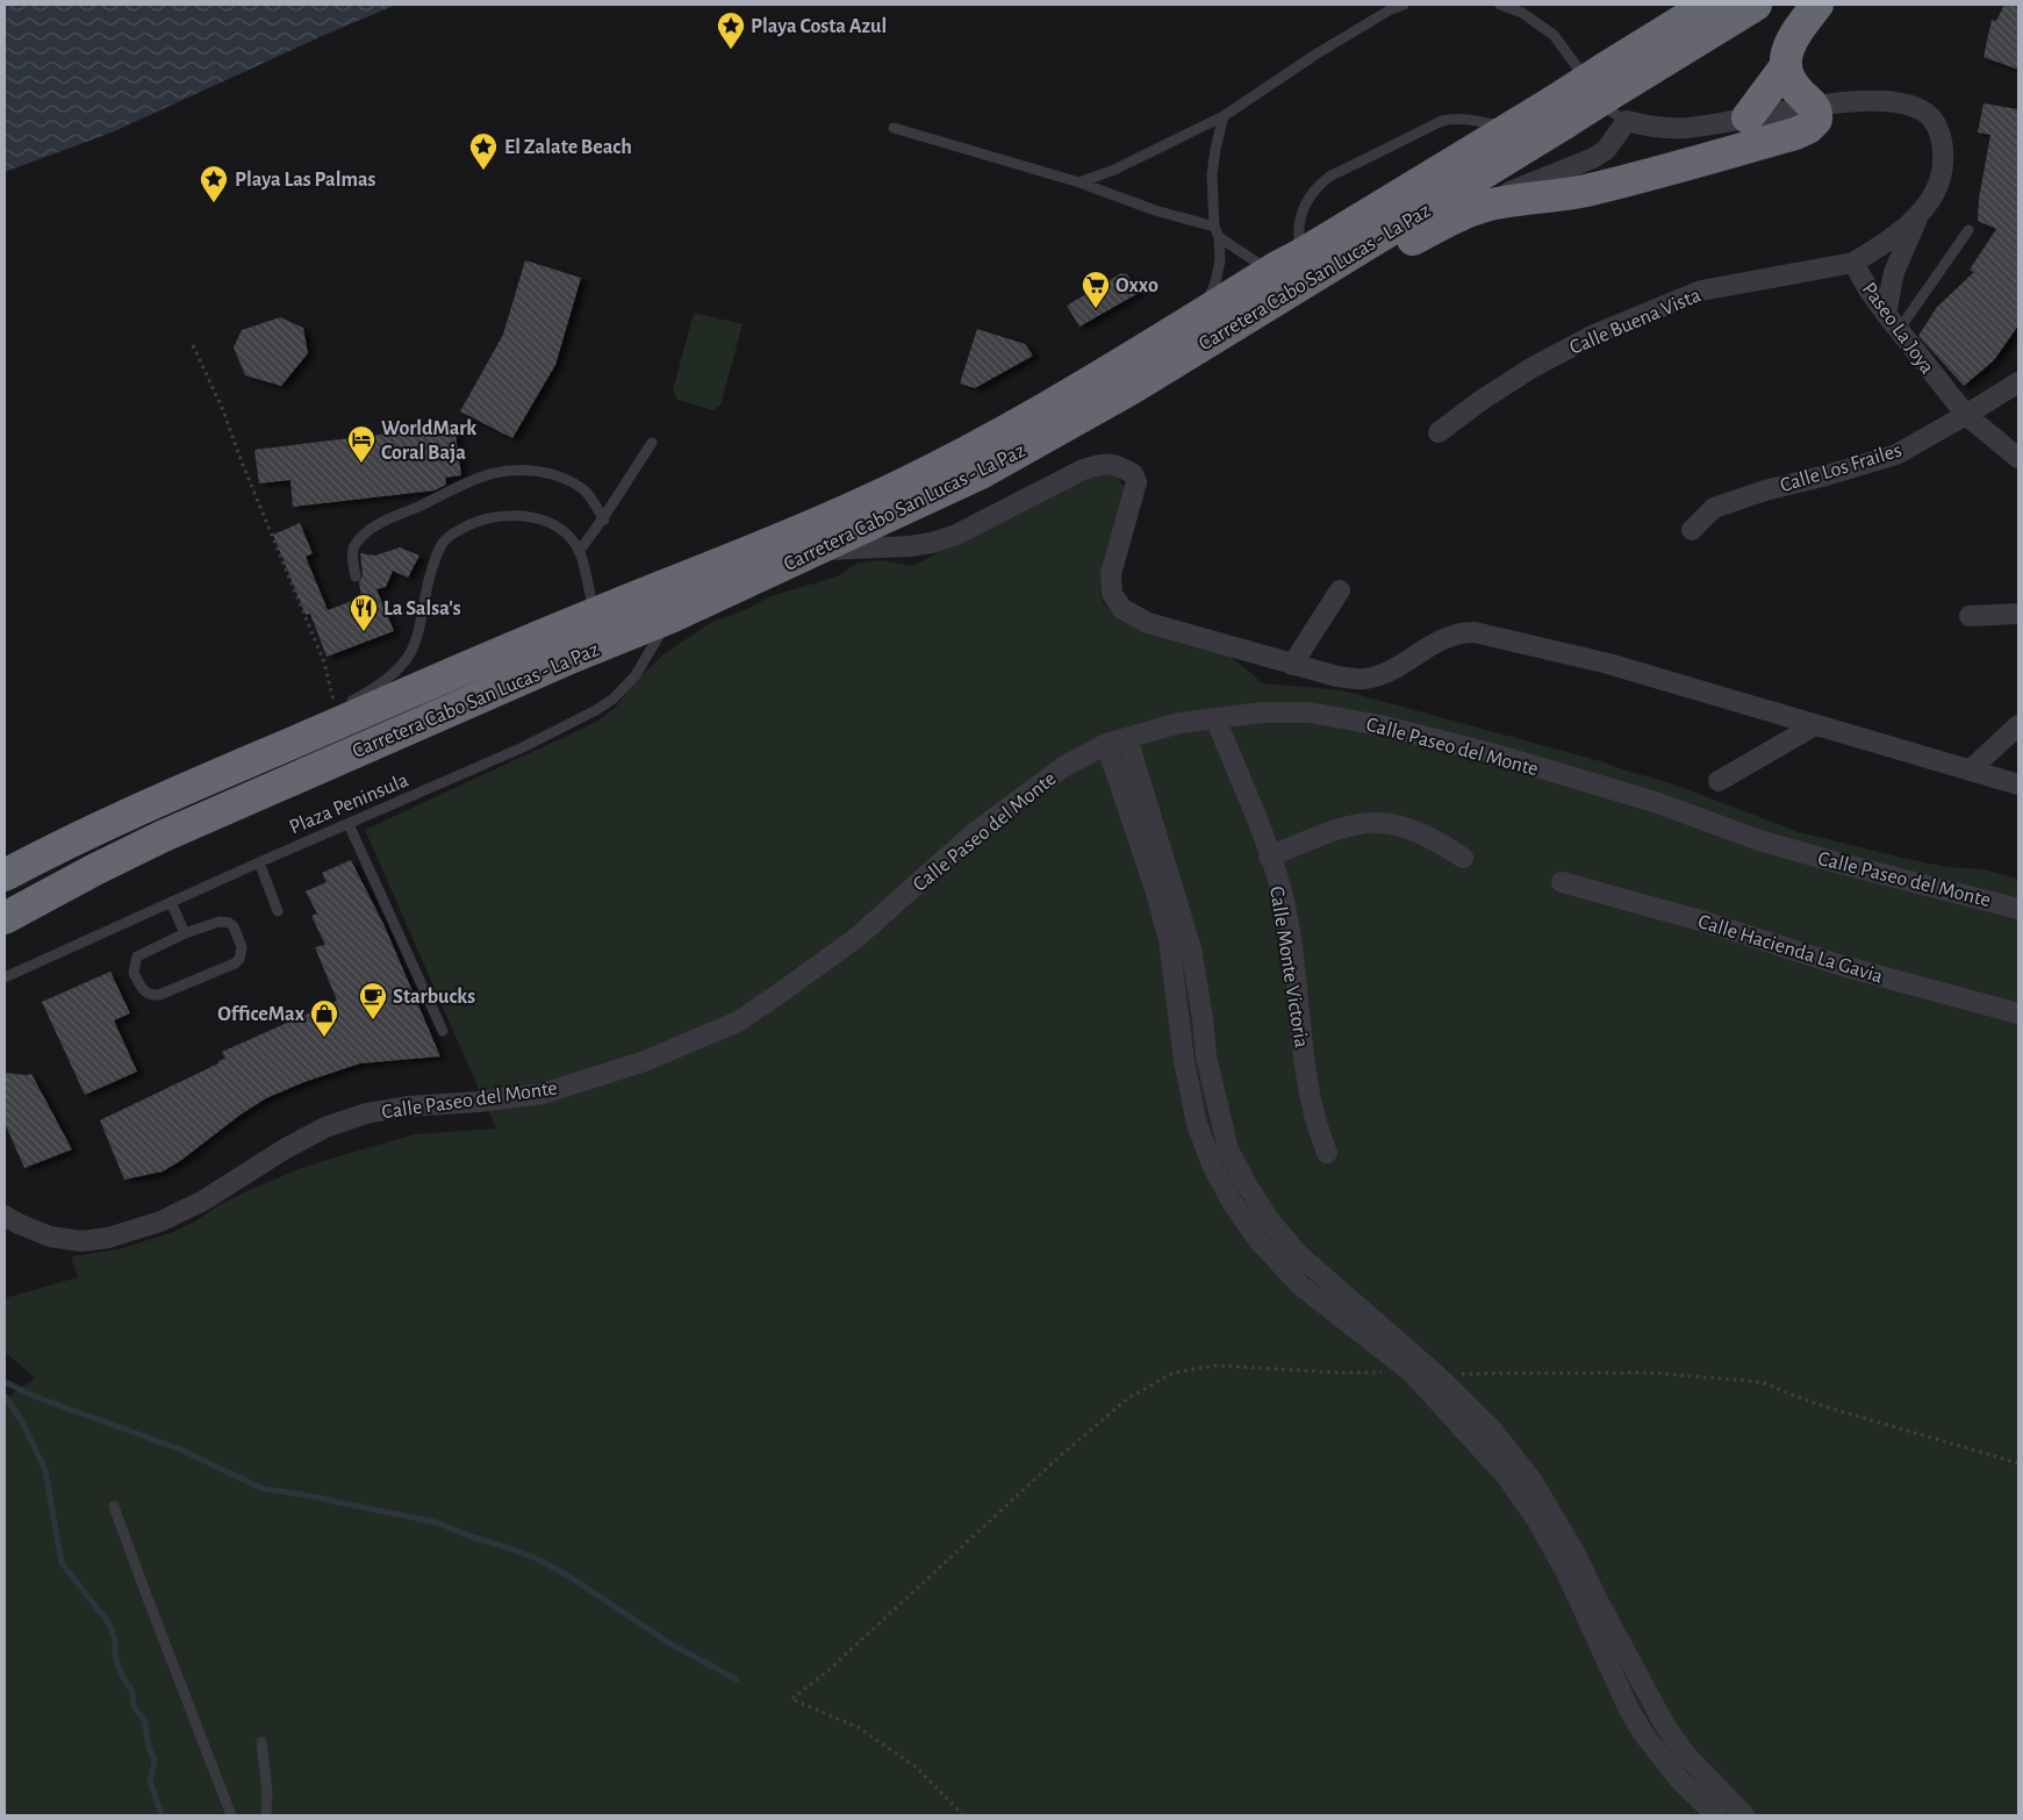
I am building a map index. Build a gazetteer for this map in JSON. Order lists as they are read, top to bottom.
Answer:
{
  "streets": {
    "highway": ["Carretera Cabo San Lucas - La Paz"],
    "street": [
      "Calle Buena Vista",
      "Paseo La Joya",
      "Calle Los Frailes",
      "Calle Paseo del Monte",
      "Calle Hacienda La Gavia",
      "Calle Monte Victoria"
    ],
    "lane": ["Plaza Peninsula"]
  },
  "crossings": [
    ["Carretera Cabo San Lucas - La Paz", "Plaza Peninsula"],
    ["Calle Buena Vista", "Paseo La Joya"],
    ["Paseo La Joya", "Calle Los Frailes"],
    ["Calle Paseo del Monte", "Calle Monte Victoria"]
  ],
  "places": {
    "place": ["Playa Costa Azul", "El Zalate Beach", "Playa Las Palmas"],
    "supermarket": ["Oxxo"],
    "hotel": ["WorldMark Coral Baja"],
    "restaurant": ["La Salsa's"],
    "cafe": ["Starbucks"],
    "shop": ["OfficeMax"]
  }
}
